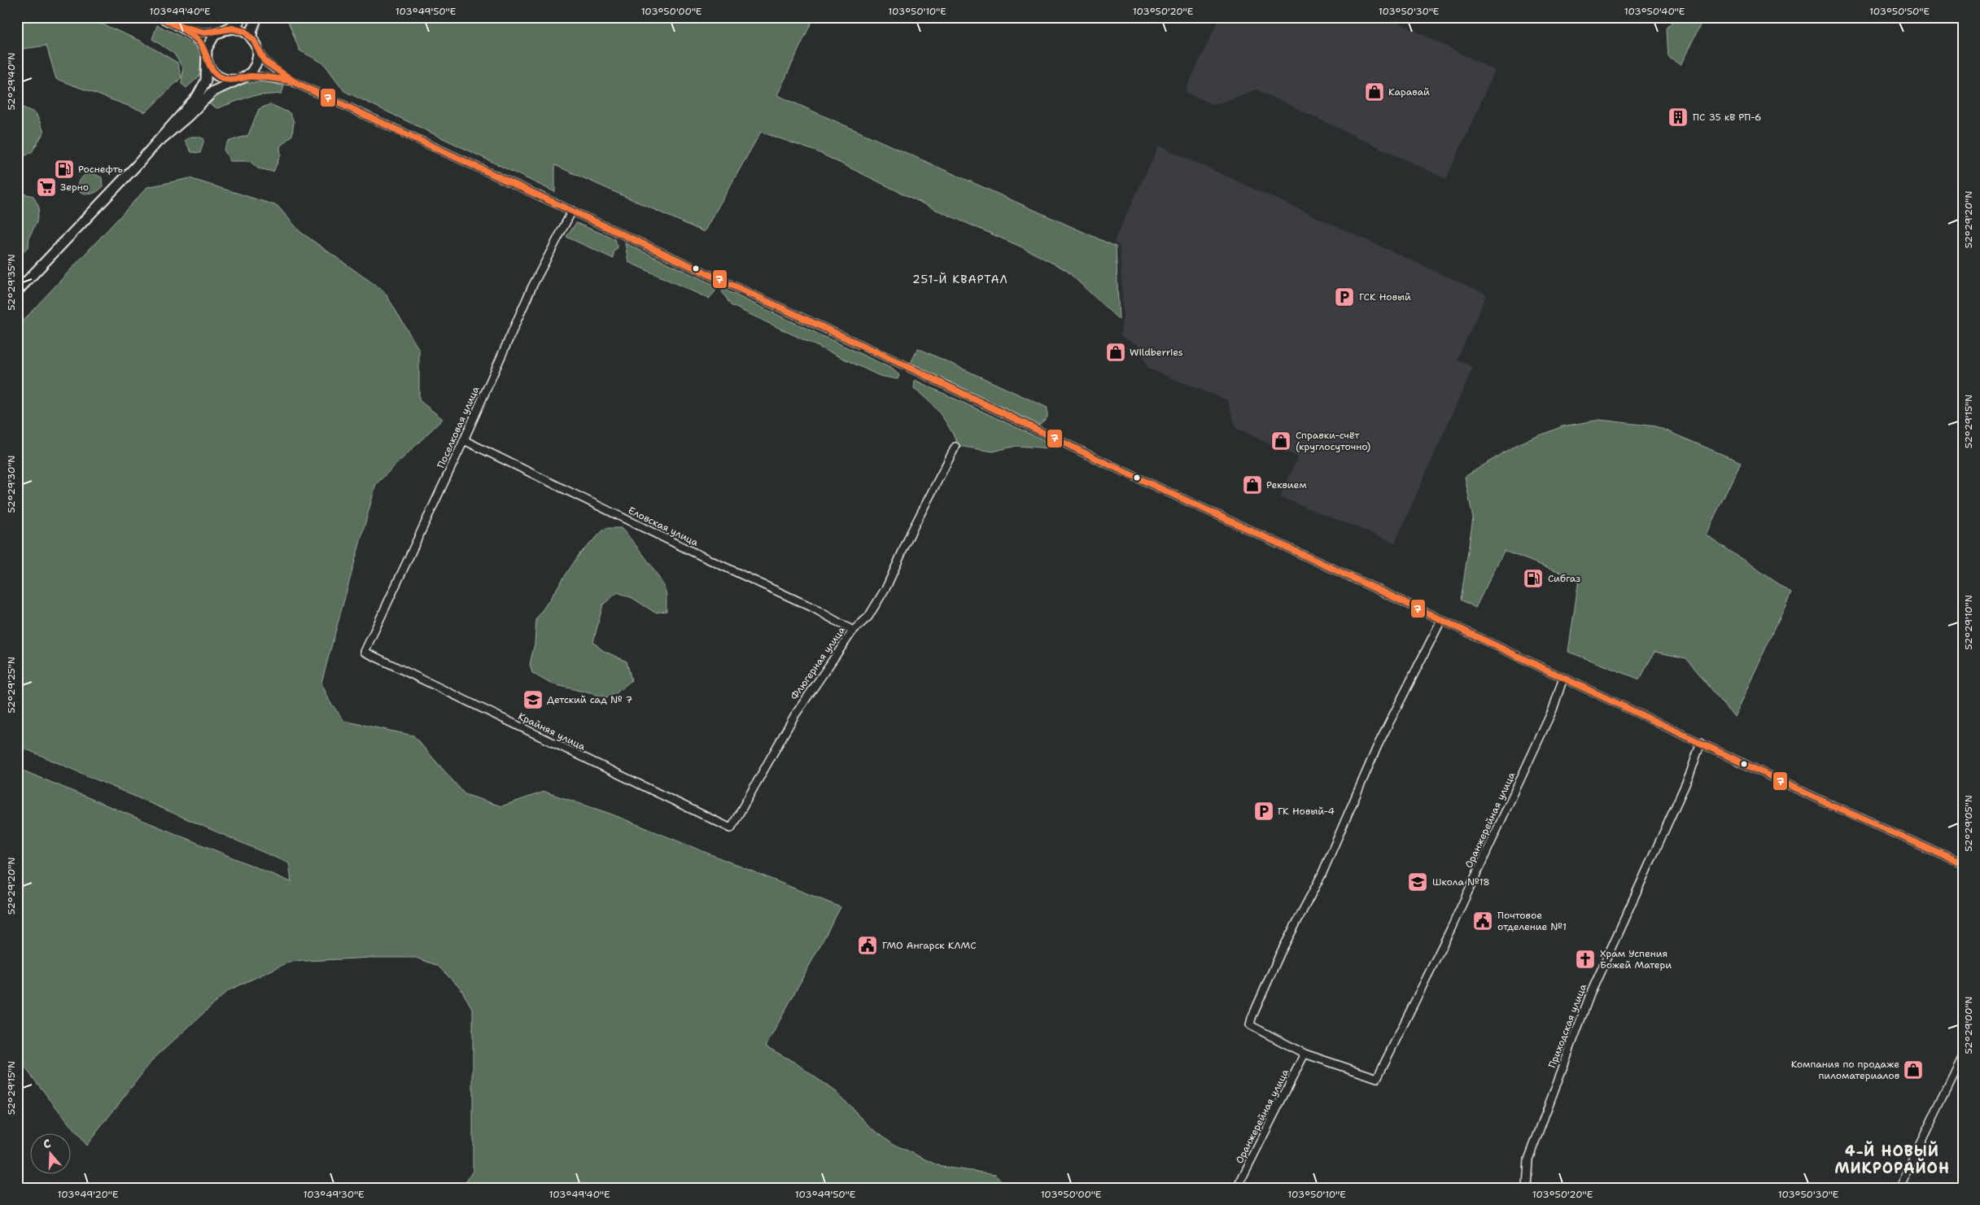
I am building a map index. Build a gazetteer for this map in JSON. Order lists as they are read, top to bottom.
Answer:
{
  "streets": {
    "street": [
      "Поселковая улица",
      "Еловская улица",
      "Флюгерная улица",
      "Крайняя улица",
      "Оранжерейная улица",
      "Приходская улица"
    ]
  },
  "crossings": [
    ["Поселковая улица", "Еловская улица"],
    ["Поселковая улица", "Крайняя улица"],
    ["Еловская улица", "Флюгерная улица"],
    ["Флюгерная улица", "Крайняя улица"]
  ],
  "districts": ["251-Й КВАРТАЛ", "4-Й НОВЫЙ МИКРОРАЙОН"],
  "places": {
    "shop": [
      "Каравай",
      "Wildberries",
      "Справки-счёт (круглосуточно)",
      "Реквием",
      "Компания по продаже пиломатериалов"
    ],
    "building": ["ПС 35 кВ РП-6"],
    "fuel station": ["Роснефть", "Сибгаз"],
    "supermarket": ["Зерно"],
    "parking": ["ГСК Новый", "ГК Новый-4"],
    "school or university": ["Детский сад № 7", "Школа №18"],
    "public building": ["Почтовое отделение №1", "ГМО Ангарск КЛМС"],
    "church": ["Храм Успения Божей Матери"]
  },
  "lines": ["transit line 7"],
  "north": "top",
  "coordinates": [
    "103°49'40\"E",
    "103°49'50\"E",
    "103°50'00\"E",
    "103°50'10\"E",
    "103°50'20\"E",
    "103°50'30\"E",
    "103°50'40\"E",
    "103°50'50\"E",
    "52°29'40\"N",
    "52°29'20\"N",
    "52°29'35\"N",
    "52°29'15\"N",
    "52°29'30\"N",
    "52°29'10\"N",
    "52°29'25\"N",
    "52°29'05\"N",
    "52°29'00\"N",
    "103°49'20\"E",
    "103°49'30\"E"
  ]
}
